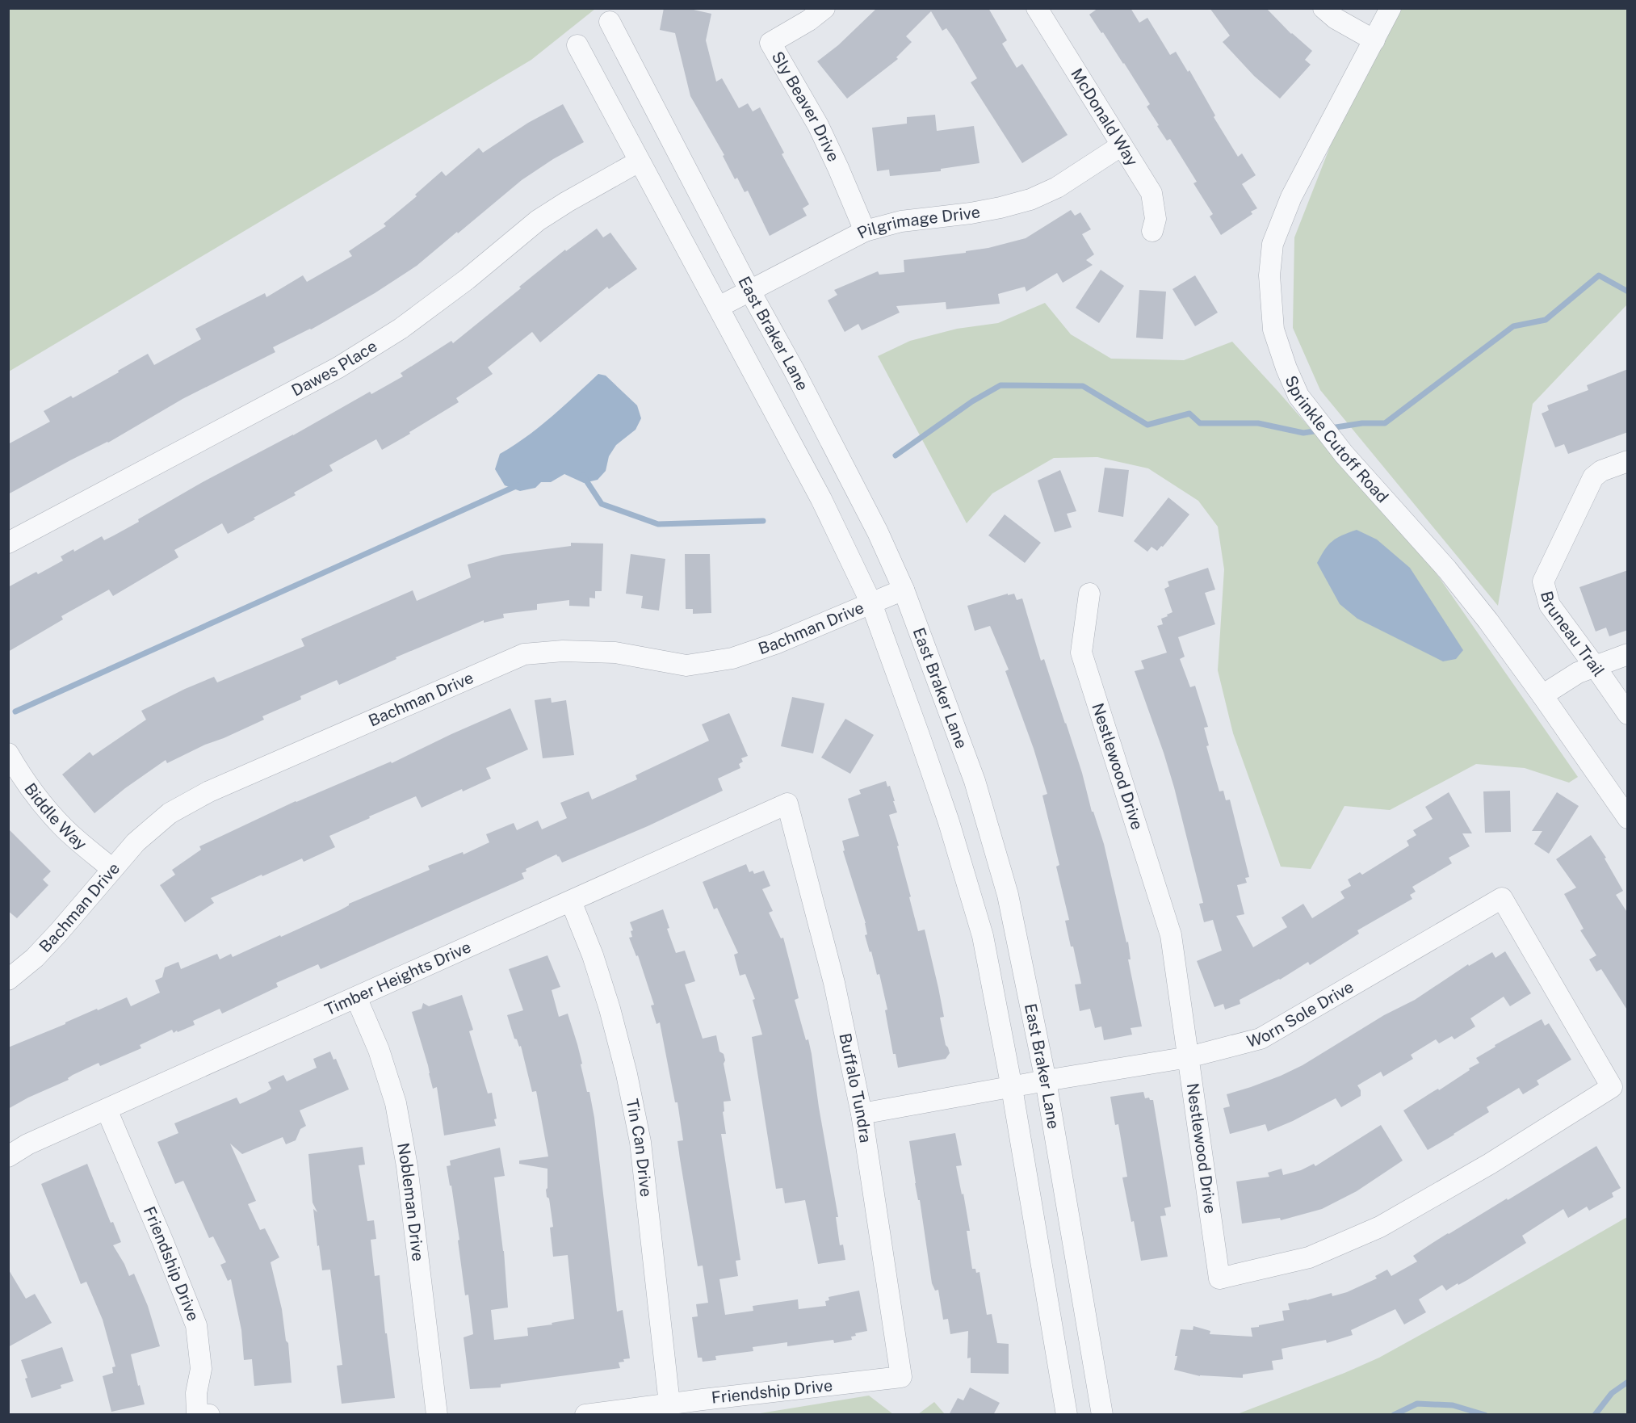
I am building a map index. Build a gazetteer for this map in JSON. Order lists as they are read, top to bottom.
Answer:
{
  "streets": {
    "street": [
      "Sly Beaver Drive",
      "McDonald Way",
      "Pilgrimage Drive",
      "East Braker Lane",
      "Dawes Place",
      "Sprinkle Cutoff Road",
      "Bachman Drive",
      "Bruneau Trail",
      "Nestlewood Drive",
      "Biddle Way",
      "Timber Heights Drive",
      "Worn Sole Drive",
      "Buffalo Tundra",
      "Tin Can Drive",
      "Nobleman Drive",
      "Friendship Drive"
    ]
  },
  "crossings": [
    ["Sly Beaver Drive", "Pilgrimage Drive"],
    ["McDonald Way", "Pilgrimage Drive"],
    ["Pilgrimage Drive", "East Braker Lane"],
    ["East Braker Lane", "Dawes Place"],
    ["East Braker Lane", "Bachman Drive"],
    ["East Braker Lane", "Worn Sole Drive"],
    ["Bachman Drive", "Biddle Way"],
    ["Nestlewood Drive", "Worn Sole Drive"],
    ["Timber Heights Drive", "Buffalo Tundra"],
    ["Timber Heights Drive", "Tin Can Drive"],
    ["Timber Heights Drive", "Nobleman Drive"],
    ["Timber Heights Drive", "Friendship Drive"],
    ["Worn Sole Drive", "Buffalo Tundra"],
    ["Buffalo Tundra", "Friendship Drive"],
    ["Tin Can Drive", "Friendship Drive"]
  ]
}
